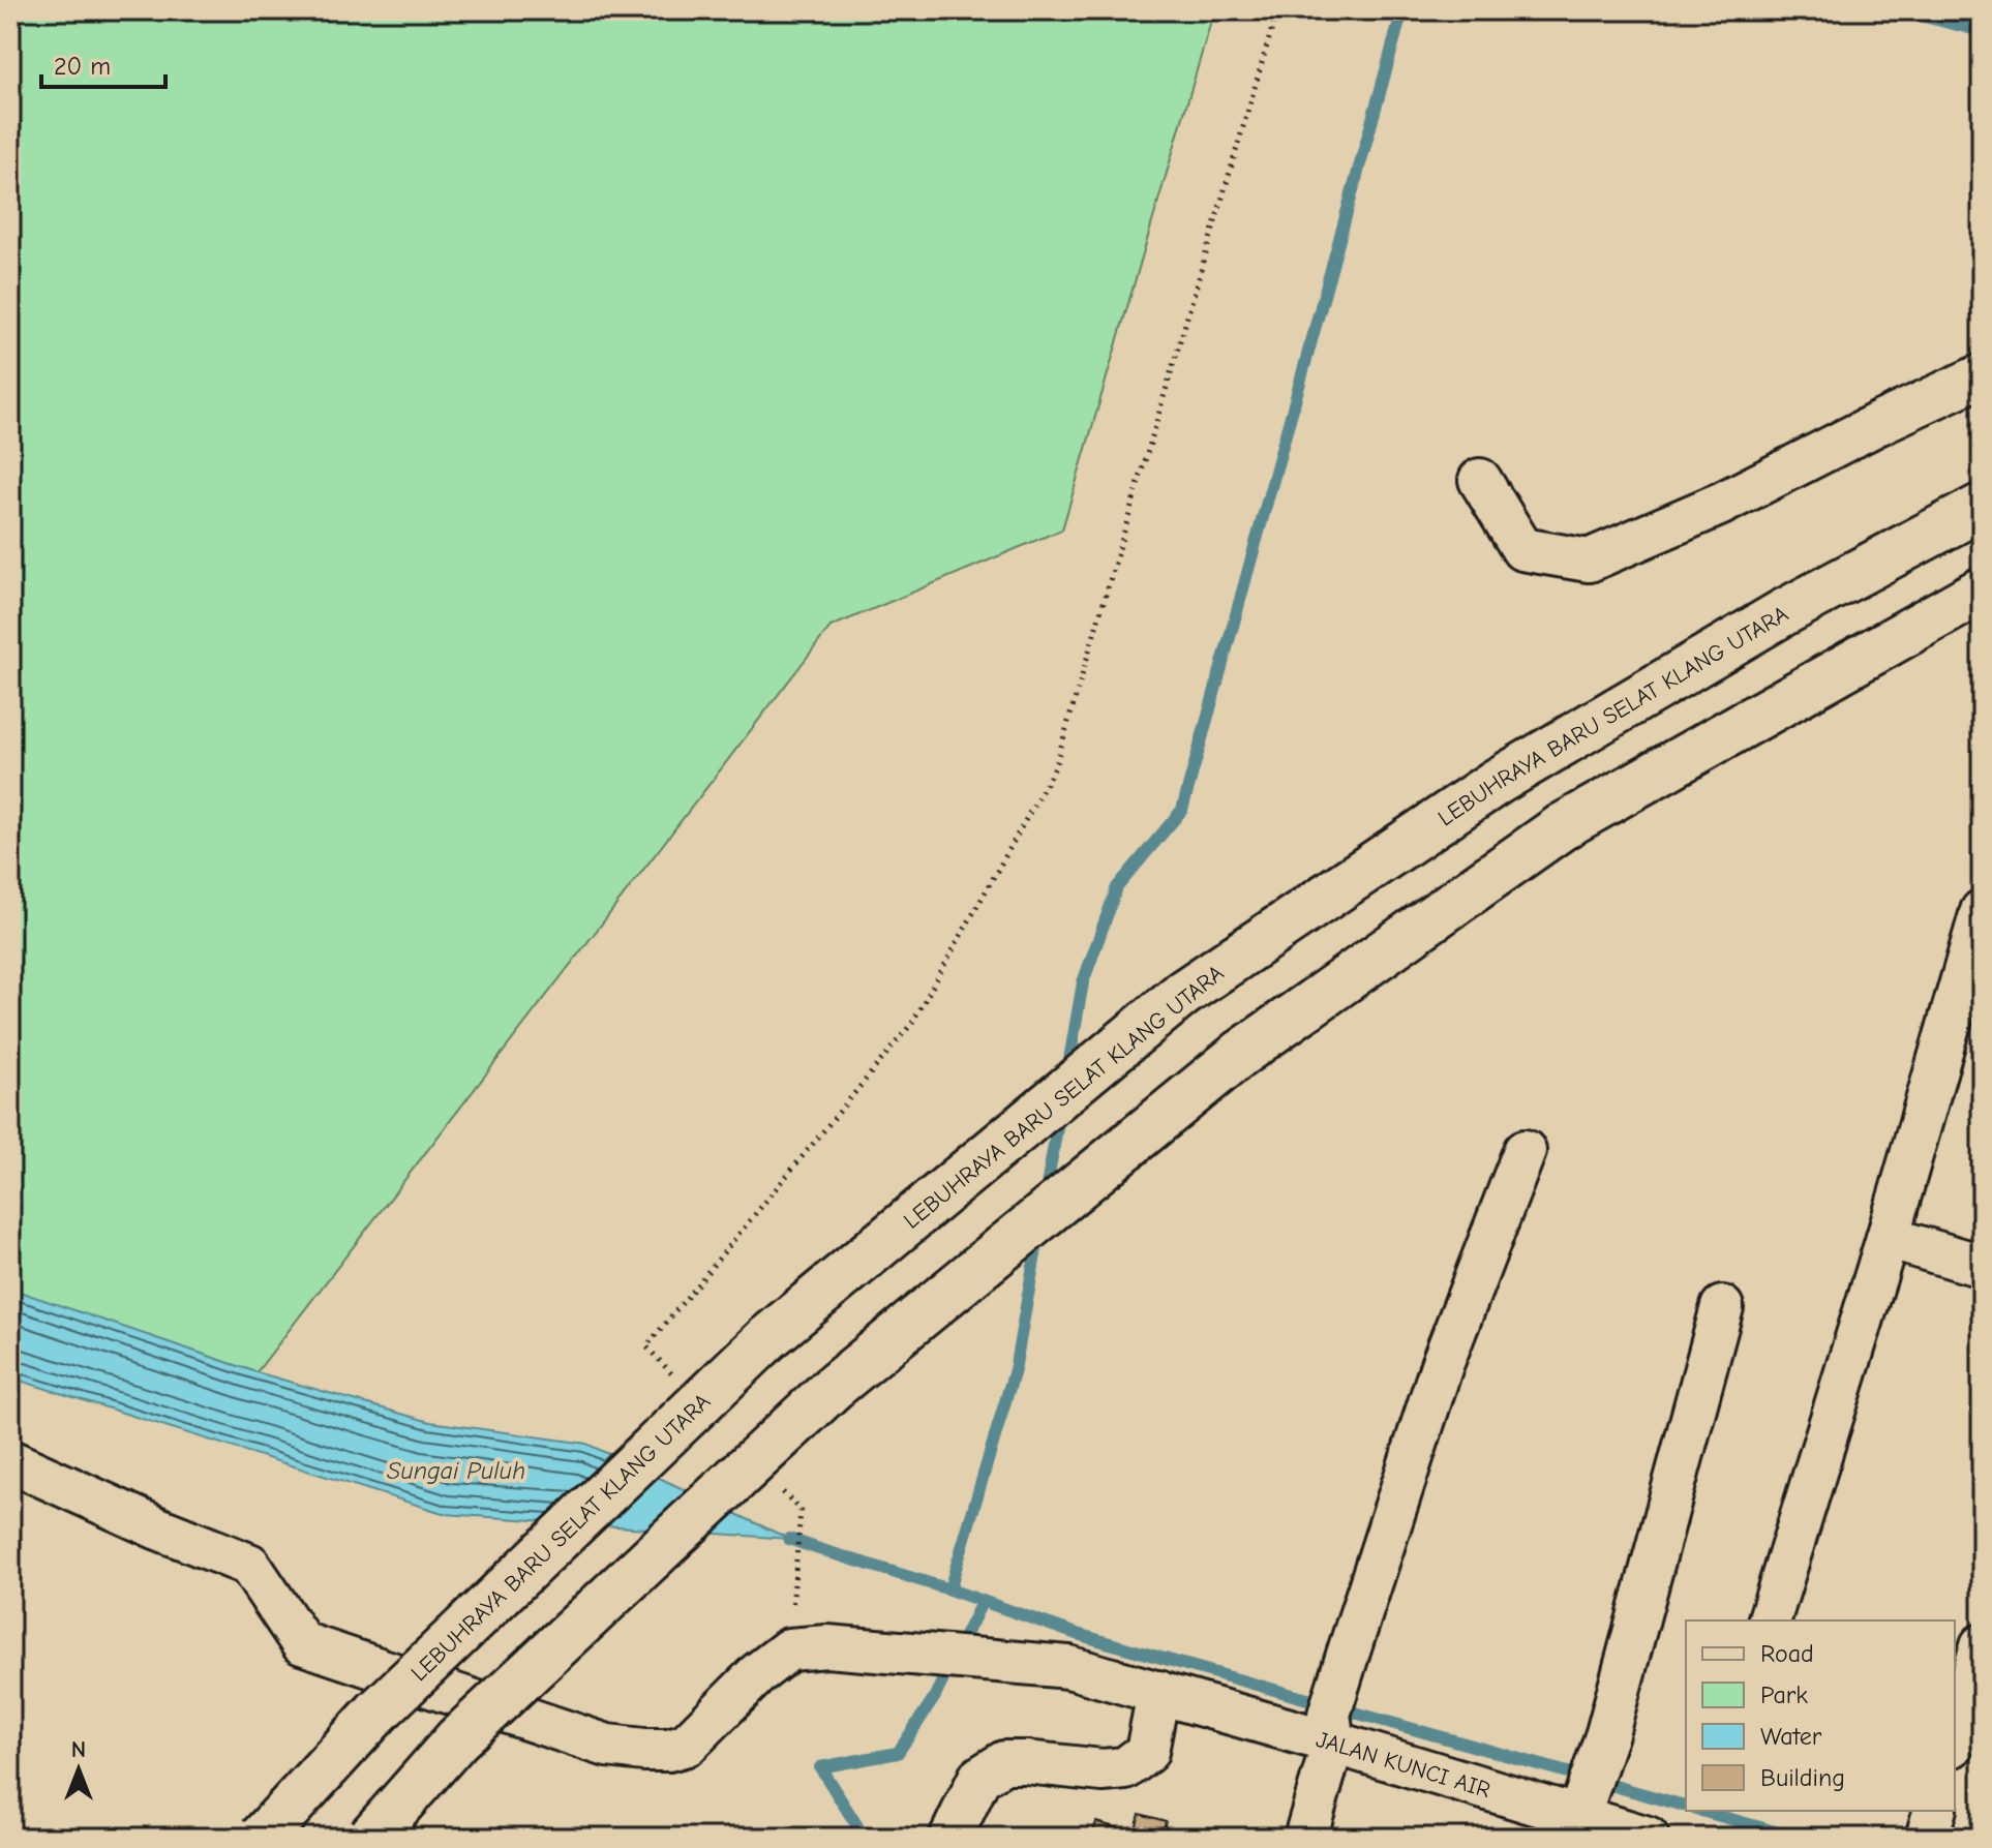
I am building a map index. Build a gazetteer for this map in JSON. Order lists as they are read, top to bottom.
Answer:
{
  "streets": {
    "highway": ["LEBUHRAYA BARU SELAT KLANG UTARA"],
    "street": ["JALAN KUNCI AIR"]
  },
  "water": ["Sungai Puluh"],
  "legend": [
    "Road",
    "Park",
    "Water",
    "Building"
  ],
  "scale_bar": "20 m",
  "north": "top"
}
